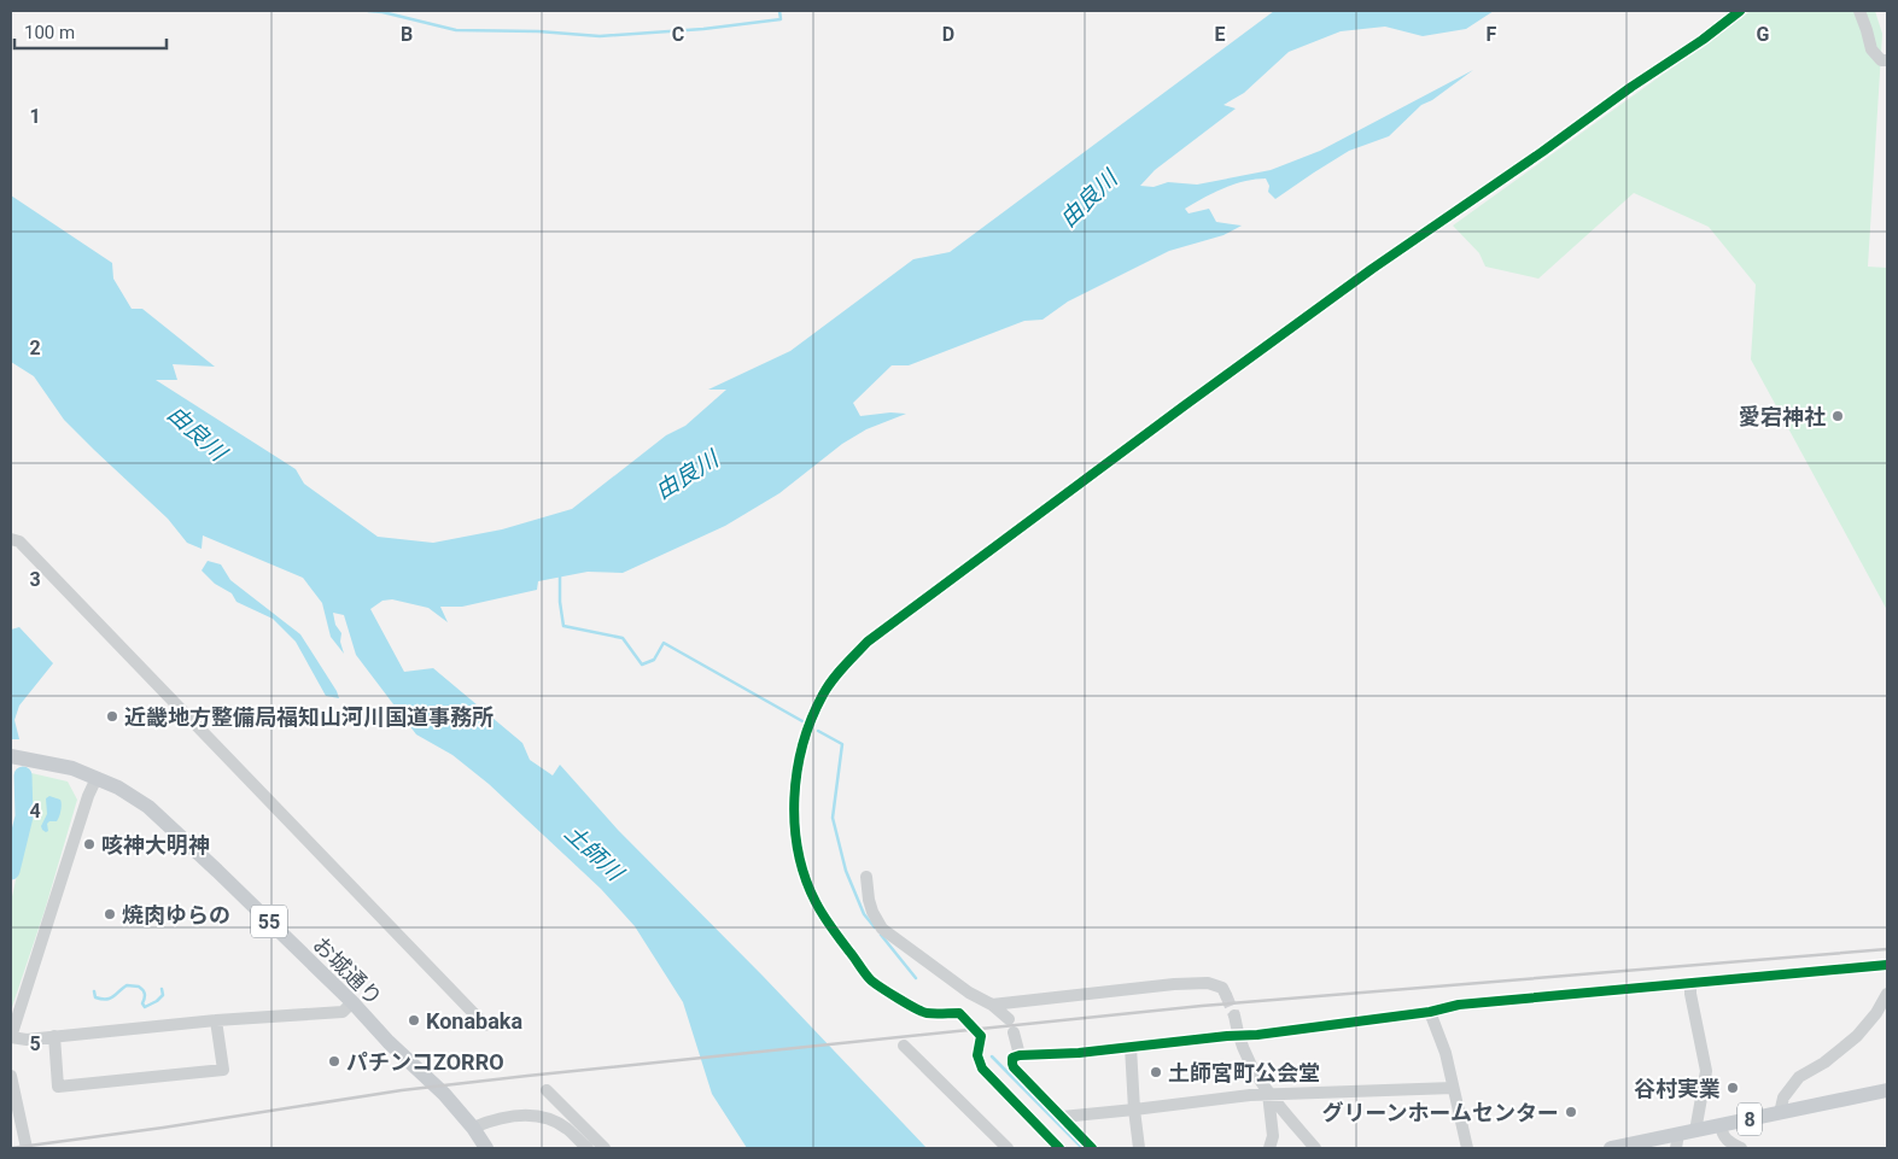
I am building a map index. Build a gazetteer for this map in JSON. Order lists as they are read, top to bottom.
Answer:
{
  "streets": {
    "main road": ["55", "お城通り", "8"]
  },
  "water": ["由良川", "土師川"],
  "places": [
    "愛宕神社",
    "近畿地方整備局福知山河川国道事務所",
    "咳神大明神",
    "焼肉ゆらの",
    "Konabaka",
    "パチンコZORRO",
    "土師宮町公会堂",
    "谷村実業",
    "グリーンホームセンター"
  ],
  "scale_bar": "100 m",
  "grid": {
    "columns": [
      "B",
      "C",
      "D",
      "E",
      "F",
      "G"
    ],
    "rows": [
      "1",
      "2",
      "3",
      "4",
      "5"
    ]
  }
}
